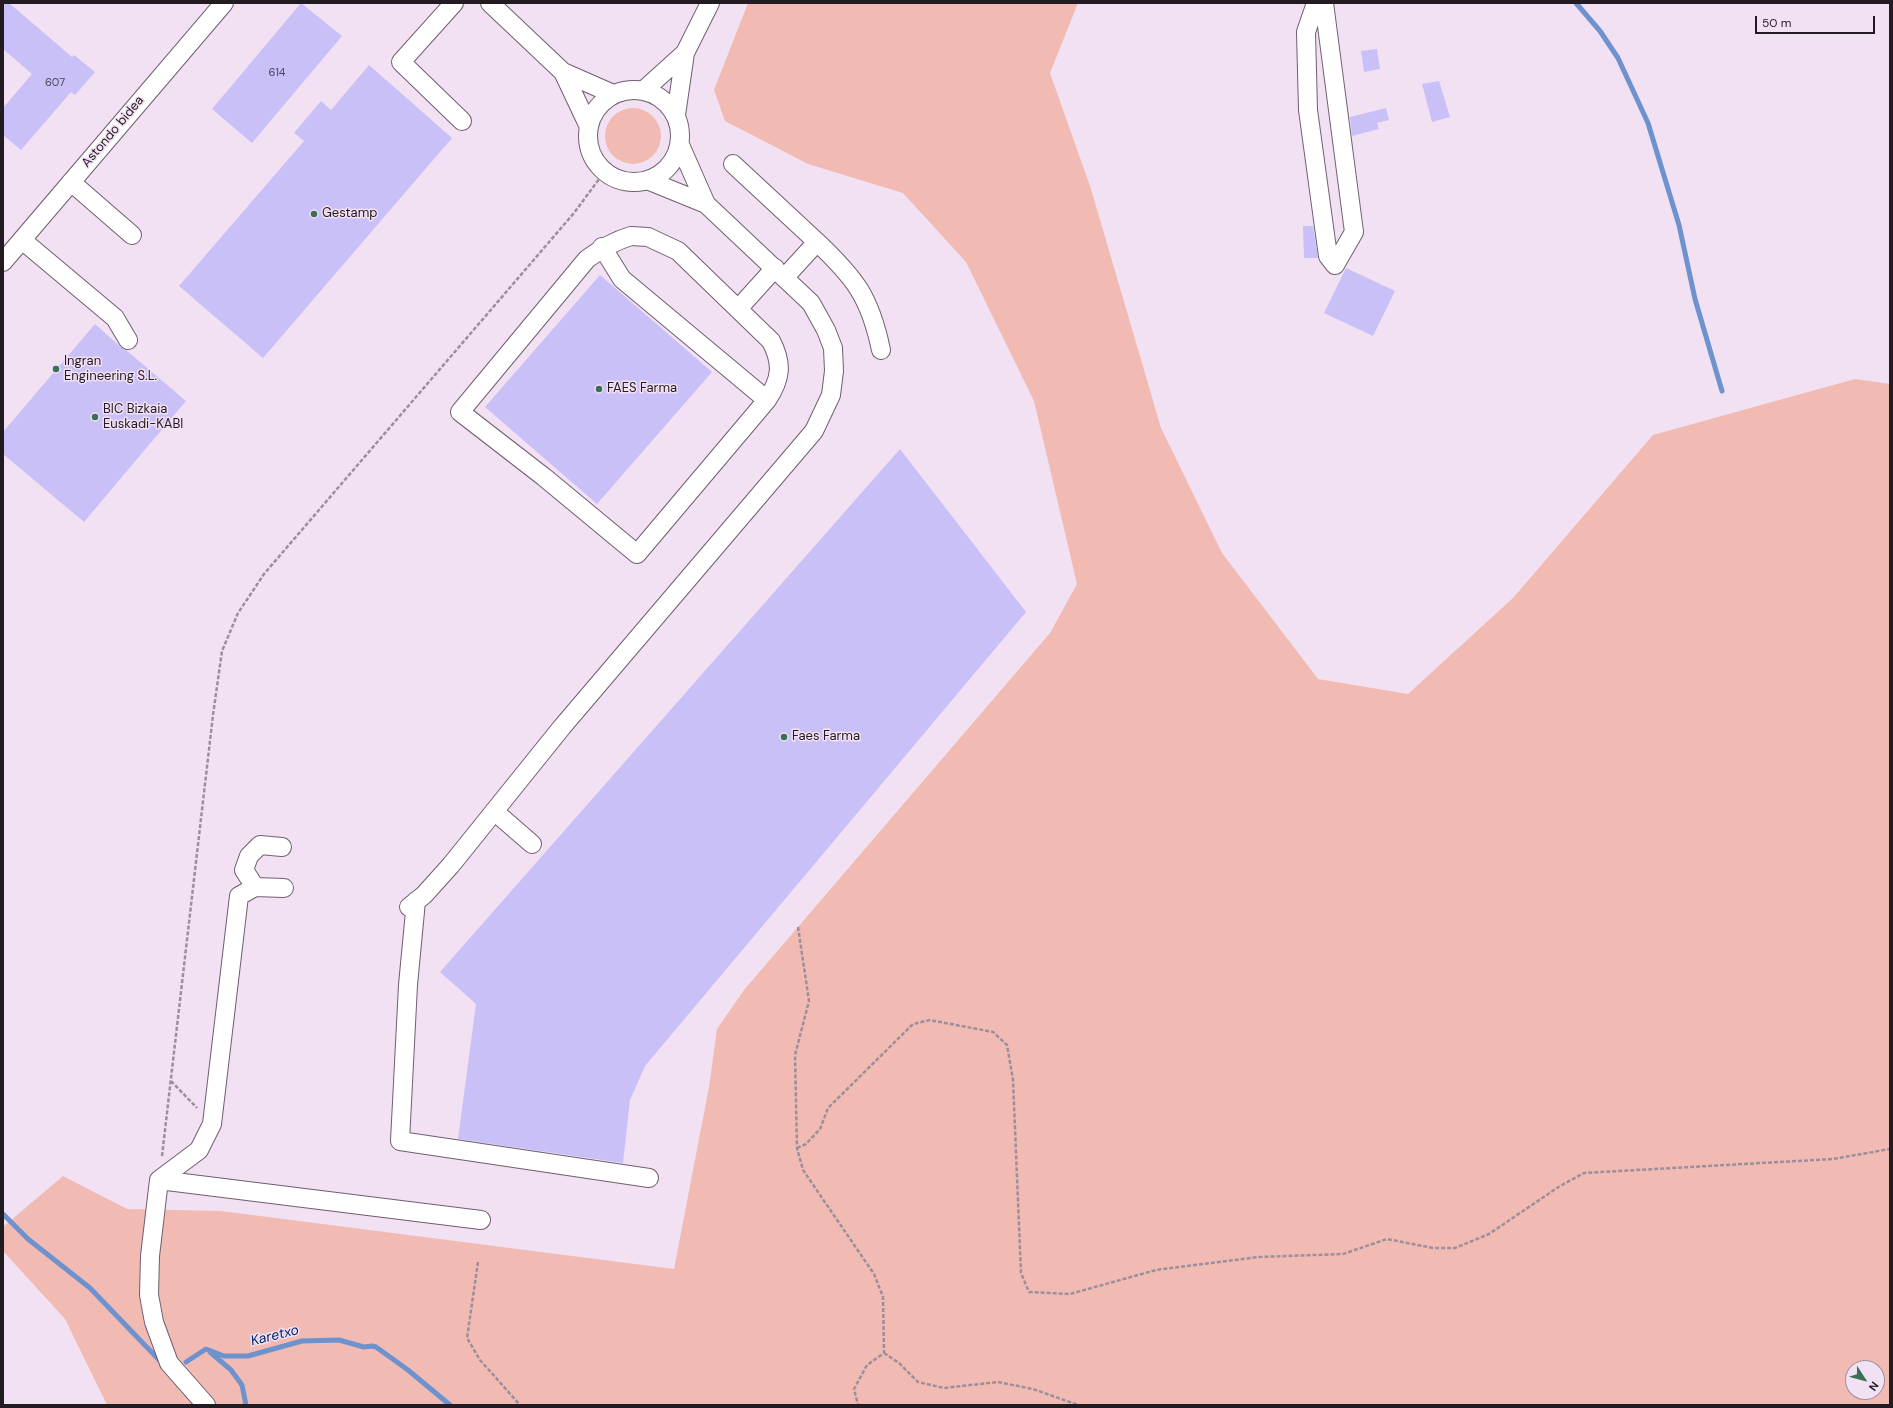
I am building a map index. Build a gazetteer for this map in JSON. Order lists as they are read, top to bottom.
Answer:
{
  "streets": {
    "street": ["Astondo bidea"]
  },
  "water": ["Karetxo"],
  "places": [
    "Gestamp",
    "Ingran Engineering S.L.",
    "FAES Farma",
    "BIC Bizkaia Euskadi-KABI",
    "Faes Farma"
  ],
  "house_numbers": ["614", "607"],
  "scale_bar": "50 m",
  "north": "bottom right"
}
